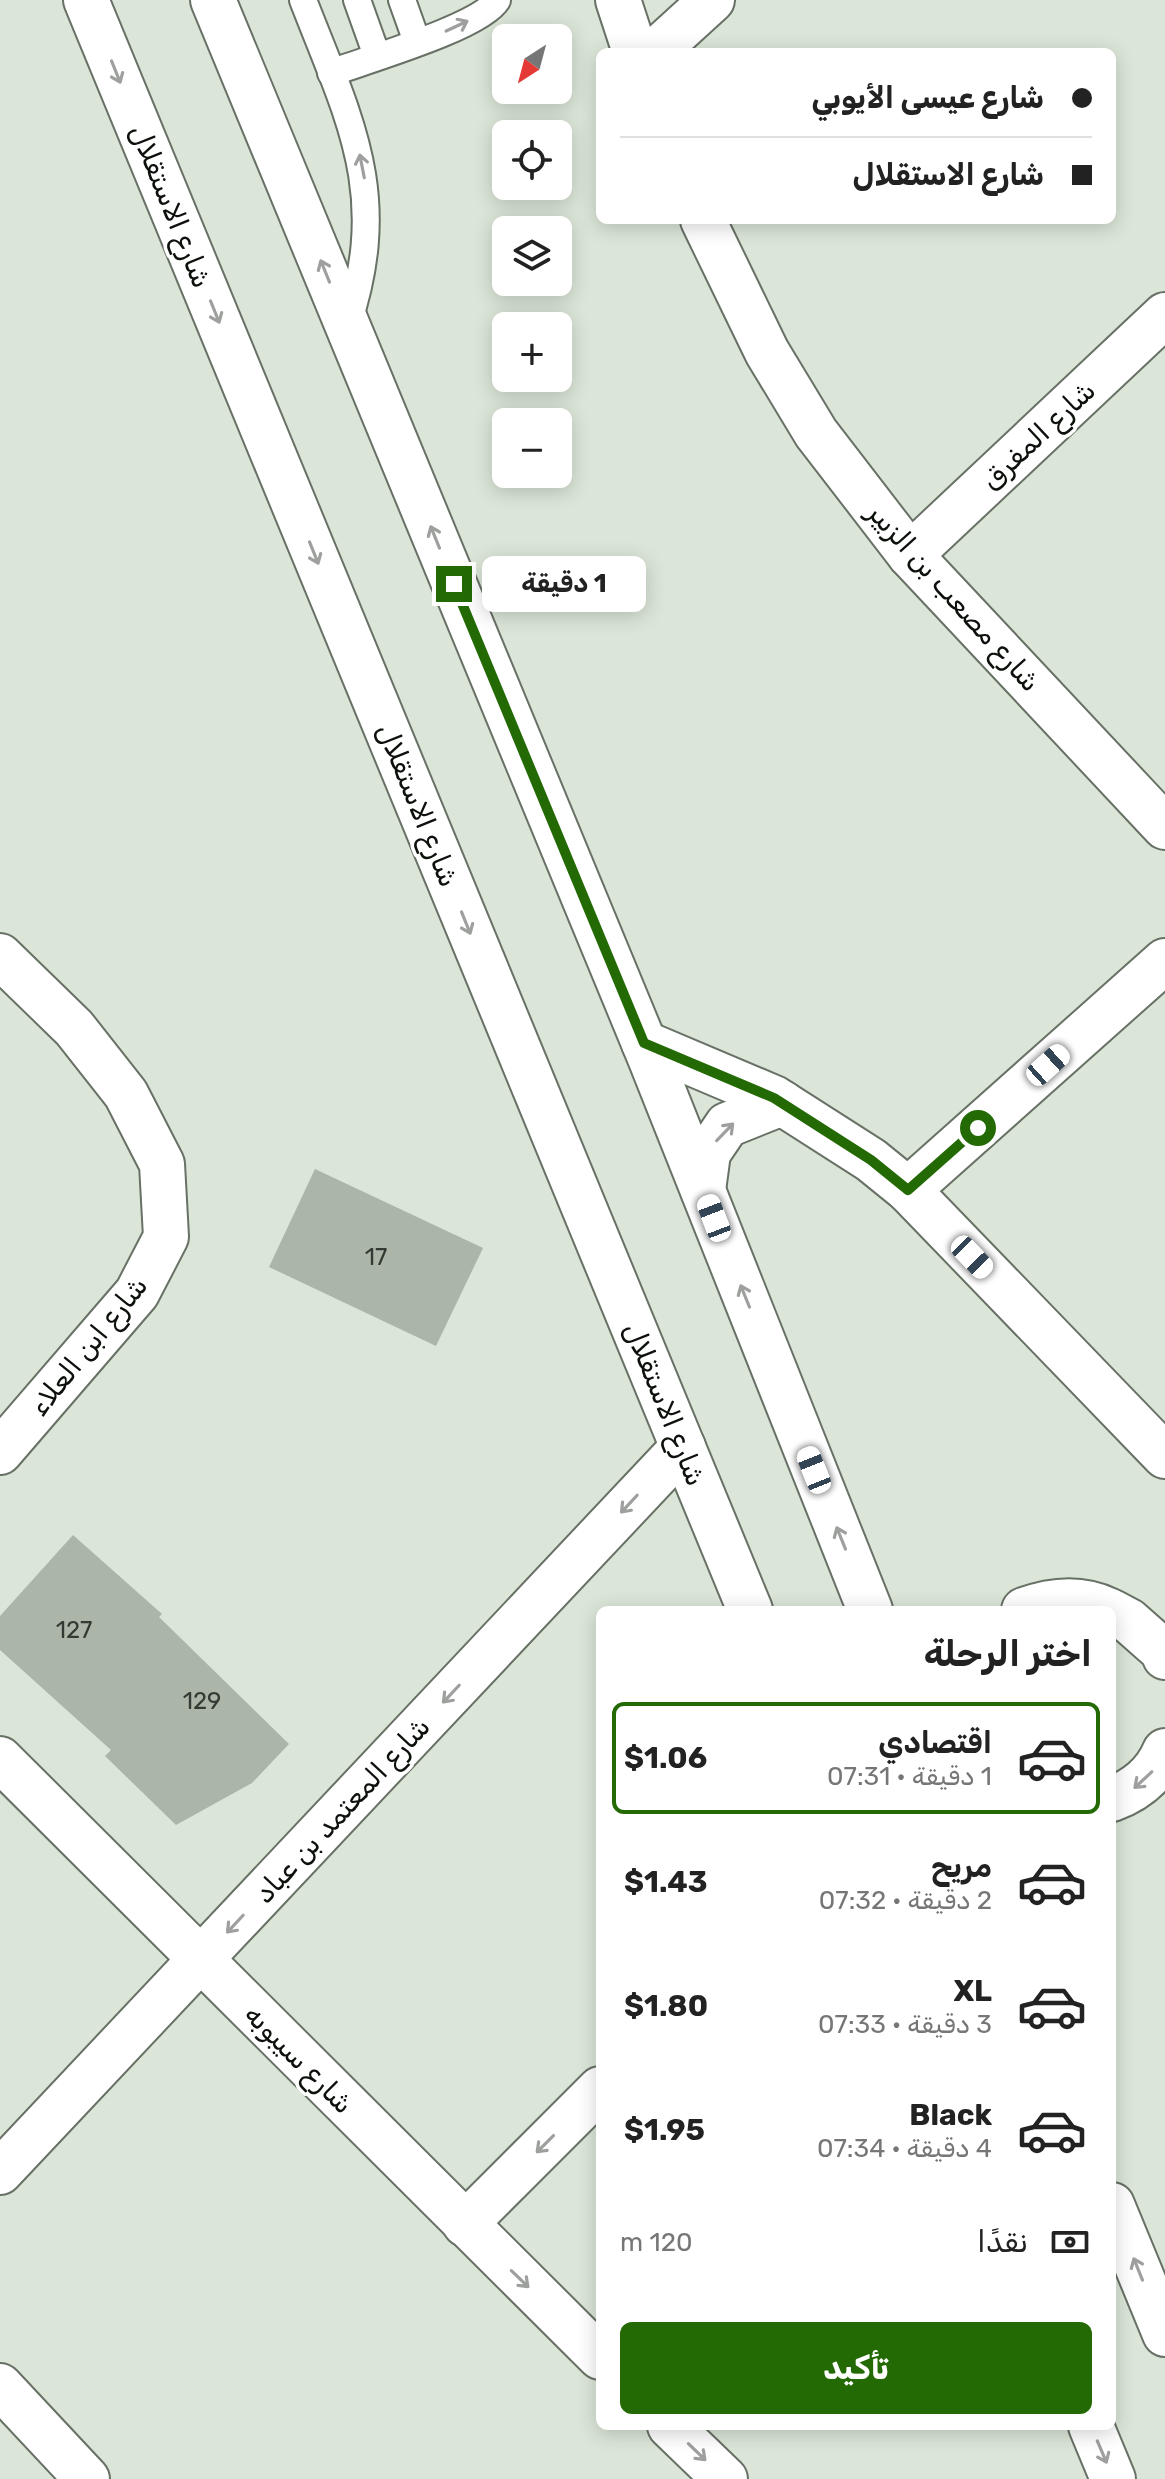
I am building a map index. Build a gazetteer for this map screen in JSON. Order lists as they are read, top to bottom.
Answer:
{
  "streets": {
    "main road": [
      "شارع الاستقلال",
      "شارع المفرق",
      "شارع مصعب بن الزبير",
      "شارع ابن العلاء",
      "شارع المعتمد بن عباد",
      "شارع سيبوبه"
    ]
  },
  "crossings": [
    ["شارع الاستقلال", "شارع المعتمد بن عباد"],
    ["شارع المفرق", "شارع مصعب بن الزبير"],
    ["شارع المعتمد بن عباد", "شارع سيبوبه"]
  ],
  "one_way": ["شارع المعتمد بن عباد"],
  "house_numbers": ["17", "127", "129"],
  "north": "bottom left",
  "page": {
    "map_buttons": ["+", "−"],
    "banner": ["شارع عيسى الأيوبي", "شارع الاستقلال"],
    "bubble": "1 دقيقة",
    "heading": "اختر الرحلة",
    "list": [
      {
        "name": "اقتصادي",
        "note": "1 دقيقة · 07:31",
        "value": "$1.06"
      },
      {
        "name": "مريح",
        "note": "2 دقيقة · 07:32",
        "value": "$1.43"
      },
      {
        "name": "XL",
        "note": "3 دقيقة · 07:33",
        "value": "$1.80"
      },
      {
        "name": "Black",
        "note": "4 دقيقة · 07:34",
        "value": "$1.95"
      }
    ],
    "pay": ["نقدًا", "120 m"],
    "buttons": "تأكيد"
  }
}
